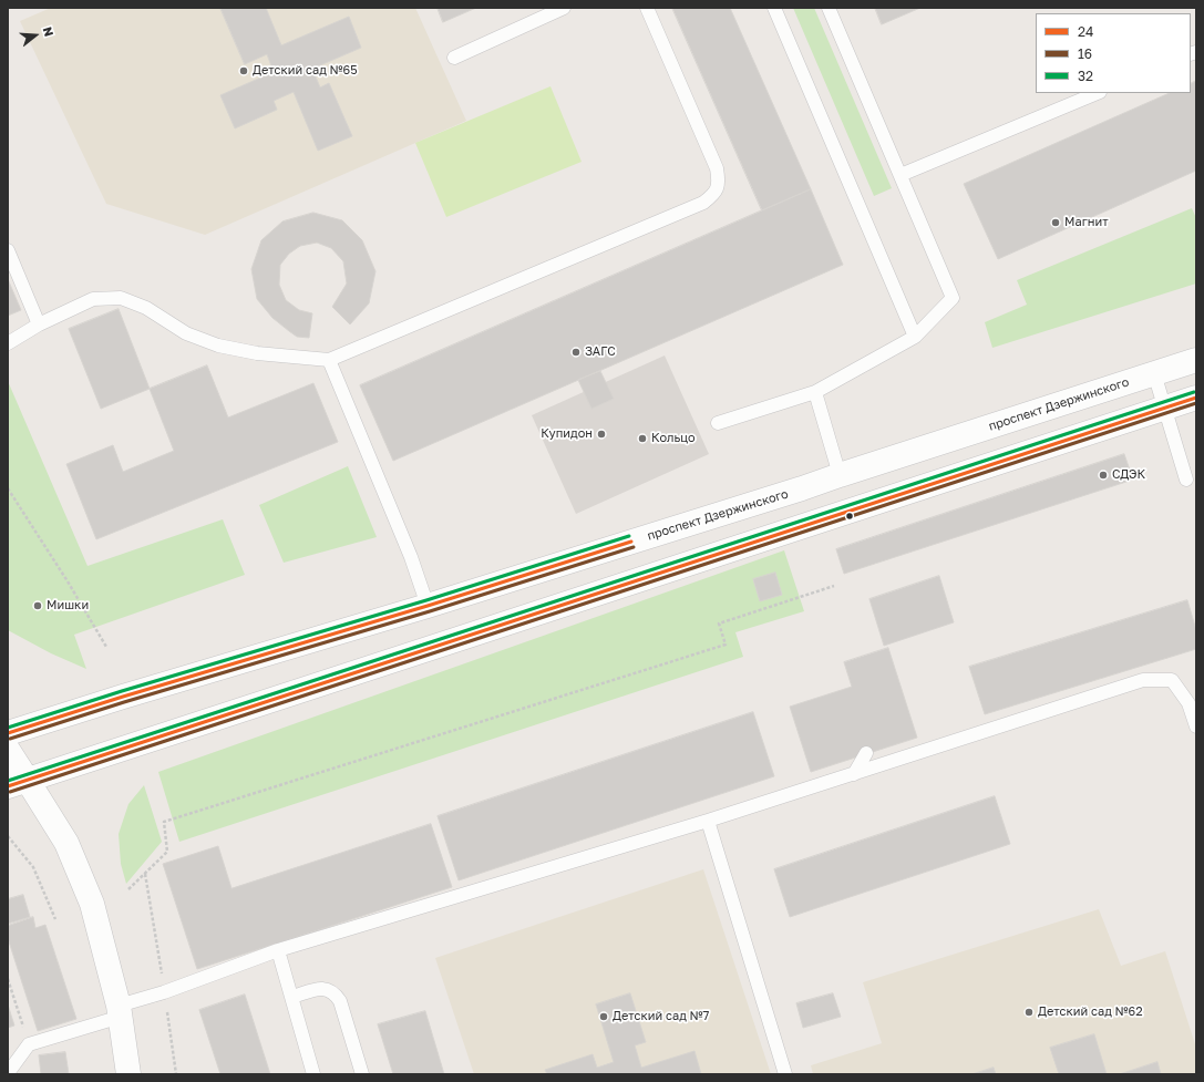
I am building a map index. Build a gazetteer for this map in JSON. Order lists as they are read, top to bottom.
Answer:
{
  "streets": {
    "street": ["проспект Дзержинского"]
  },
  "places": [
    "Детский сад №65",
    "Магнит",
    "ЗАГС",
    "Купидон",
    "Кольцо",
    "СДЭК",
    "Мишки",
    "Детский сад №62",
    "Детский сад №7"
  ],
  "lines": ["transit line 32", "transit line 24", "transit line 16"],
  "legend": ["24", "16", "32"],
  "north": "right"
}
